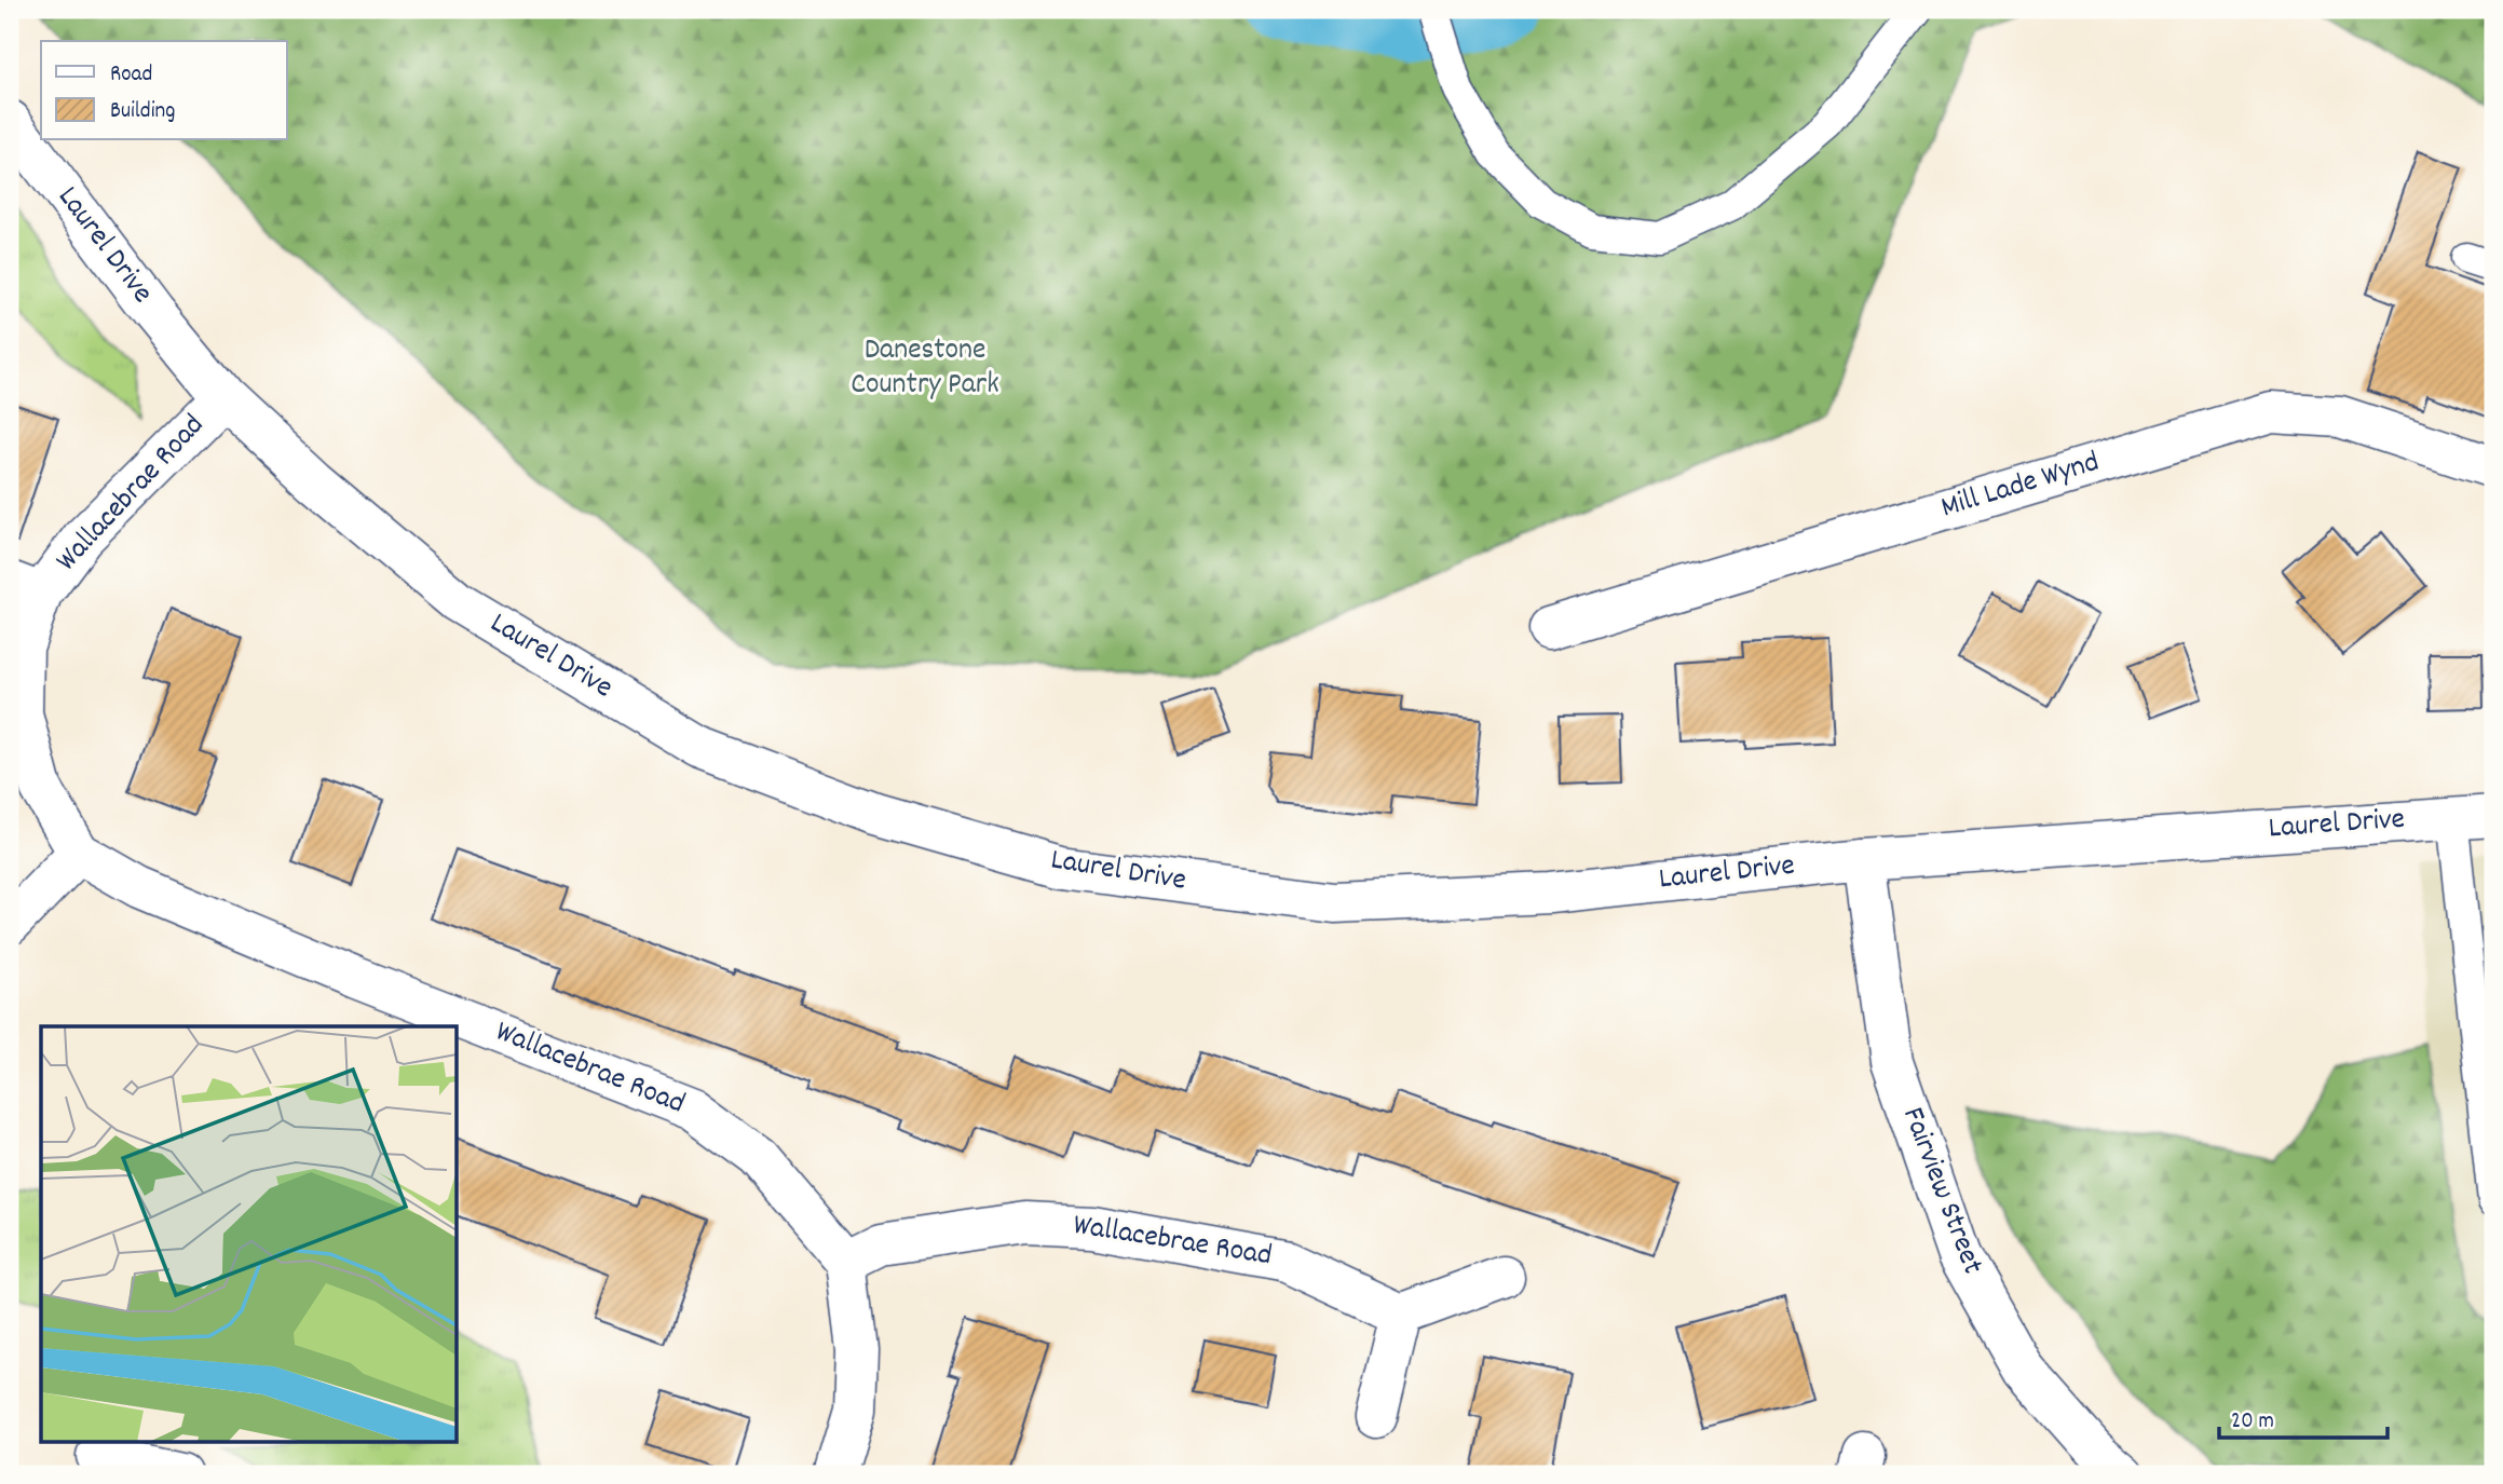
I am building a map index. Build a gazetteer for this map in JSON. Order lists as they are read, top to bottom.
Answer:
{
  "streets": {
    "street": [
      "Laurel Drive",
      "Mill Lade Wynd",
      "Wallacebrae Road",
      "Fairview Street"
    ]
  },
  "crossings": [
    ["Laurel Drive", "Wallacebrae Road"],
    ["Laurel Drive", "Fairview Street"]
  ],
  "parks": ["Danestone Country Park"],
  "legend": ["Road", "Building"],
  "scale_bar": "20 m"
}
